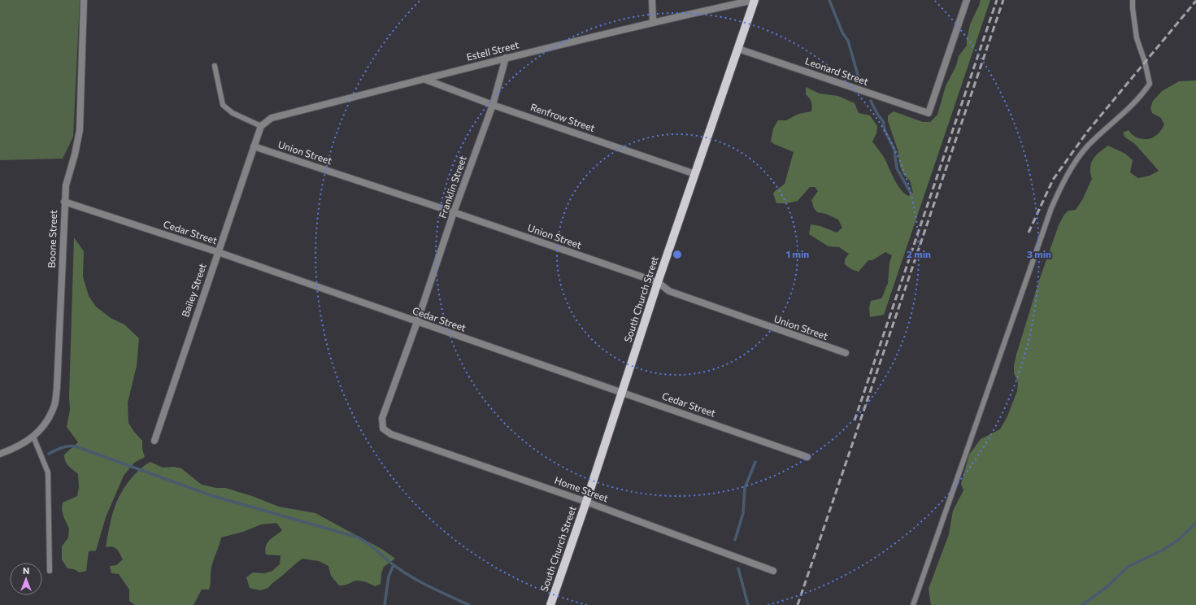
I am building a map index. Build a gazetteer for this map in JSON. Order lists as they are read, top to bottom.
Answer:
{
  "streets": {
    "main road": ["South Church Street"],
    "street": [
      "Estell Street",
      "Leonard Street",
      "Renfrow Street",
      "Union Street",
      "Franklin Street",
      "Cedar Street",
      "Boone Street",
      "Bailey Street",
      "Home Street"
    ]
  },
  "crossings": [
    ["Estell Street", "Renfrow Street"],
    ["Estell Street", "Franklin Street"],
    ["Estell Street", "South Church Street"],
    ["Leonard Street", "South Church Street"],
    ["Renfrow Street", "Franklin Street"],
    ["Renfrow Street", "South Church Street"],
    ["Union Street", "Franklin Street"],
    ["Union Street", "Bailey Street"],
    ["Union Street", "South Church Street"],
    ["Franklin Street", "Cedar Street"],
    ["Franklin Street", "Home Street"],
    ["Cedar Street", "Boone Street"],
    ["Cedar Street", "Bailey Street"],
    ["Cedar Street", "South Church Street"],
    ["South Church Street", "Home Street"]
  ],
  "north": "top",
  "rings": ["1 min", "2 min", "3 min"]
}
